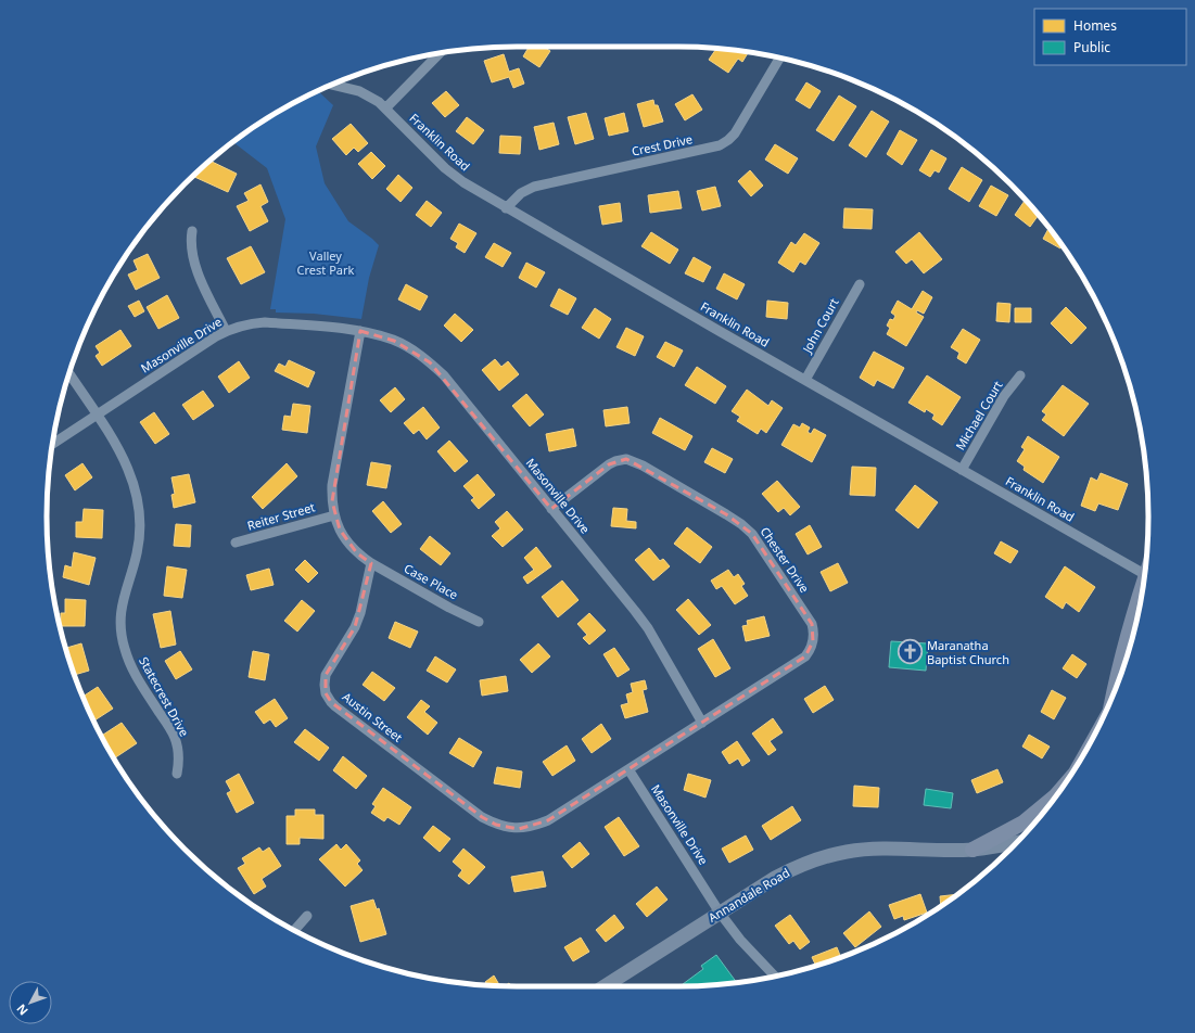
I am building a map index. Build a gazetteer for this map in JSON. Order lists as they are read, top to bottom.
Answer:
{
  "streets": {
    "main road": ["Annandale Road"],
    "street": [
      "Franklin Road",
      "Crest Drive",
      "John Court",
      "Masonville Drive",
      "Michael Court",
      "Reiter Street",
      "Chester Drive",
      "Case Place",
      "Statecrest Drive",
      "Austin Street"
    ]
  },
  "crossings": [
    ["Franklin Road", "Crest Drive"],
    ["Franklin Road", "John Court"],
    ["Franklin Road", "Michael Court"],
    ["Masonville Drive", "Chester Drive"],
    ["Masonville Drive", "Statecrest Drive"],
    ["Masonville Drive", "Austin Street"],
    ["Masonville Drive", "Annandale Road"],
    ["Case Place", "Austin Street"]
  ],
  "parks": ["Valley Crest Park"],
  "places": {
    "church": ["Maranatha Baptist Church"]
  },
  "legend": ["Homes", "Public"],
  "north": "bottom left"
}
